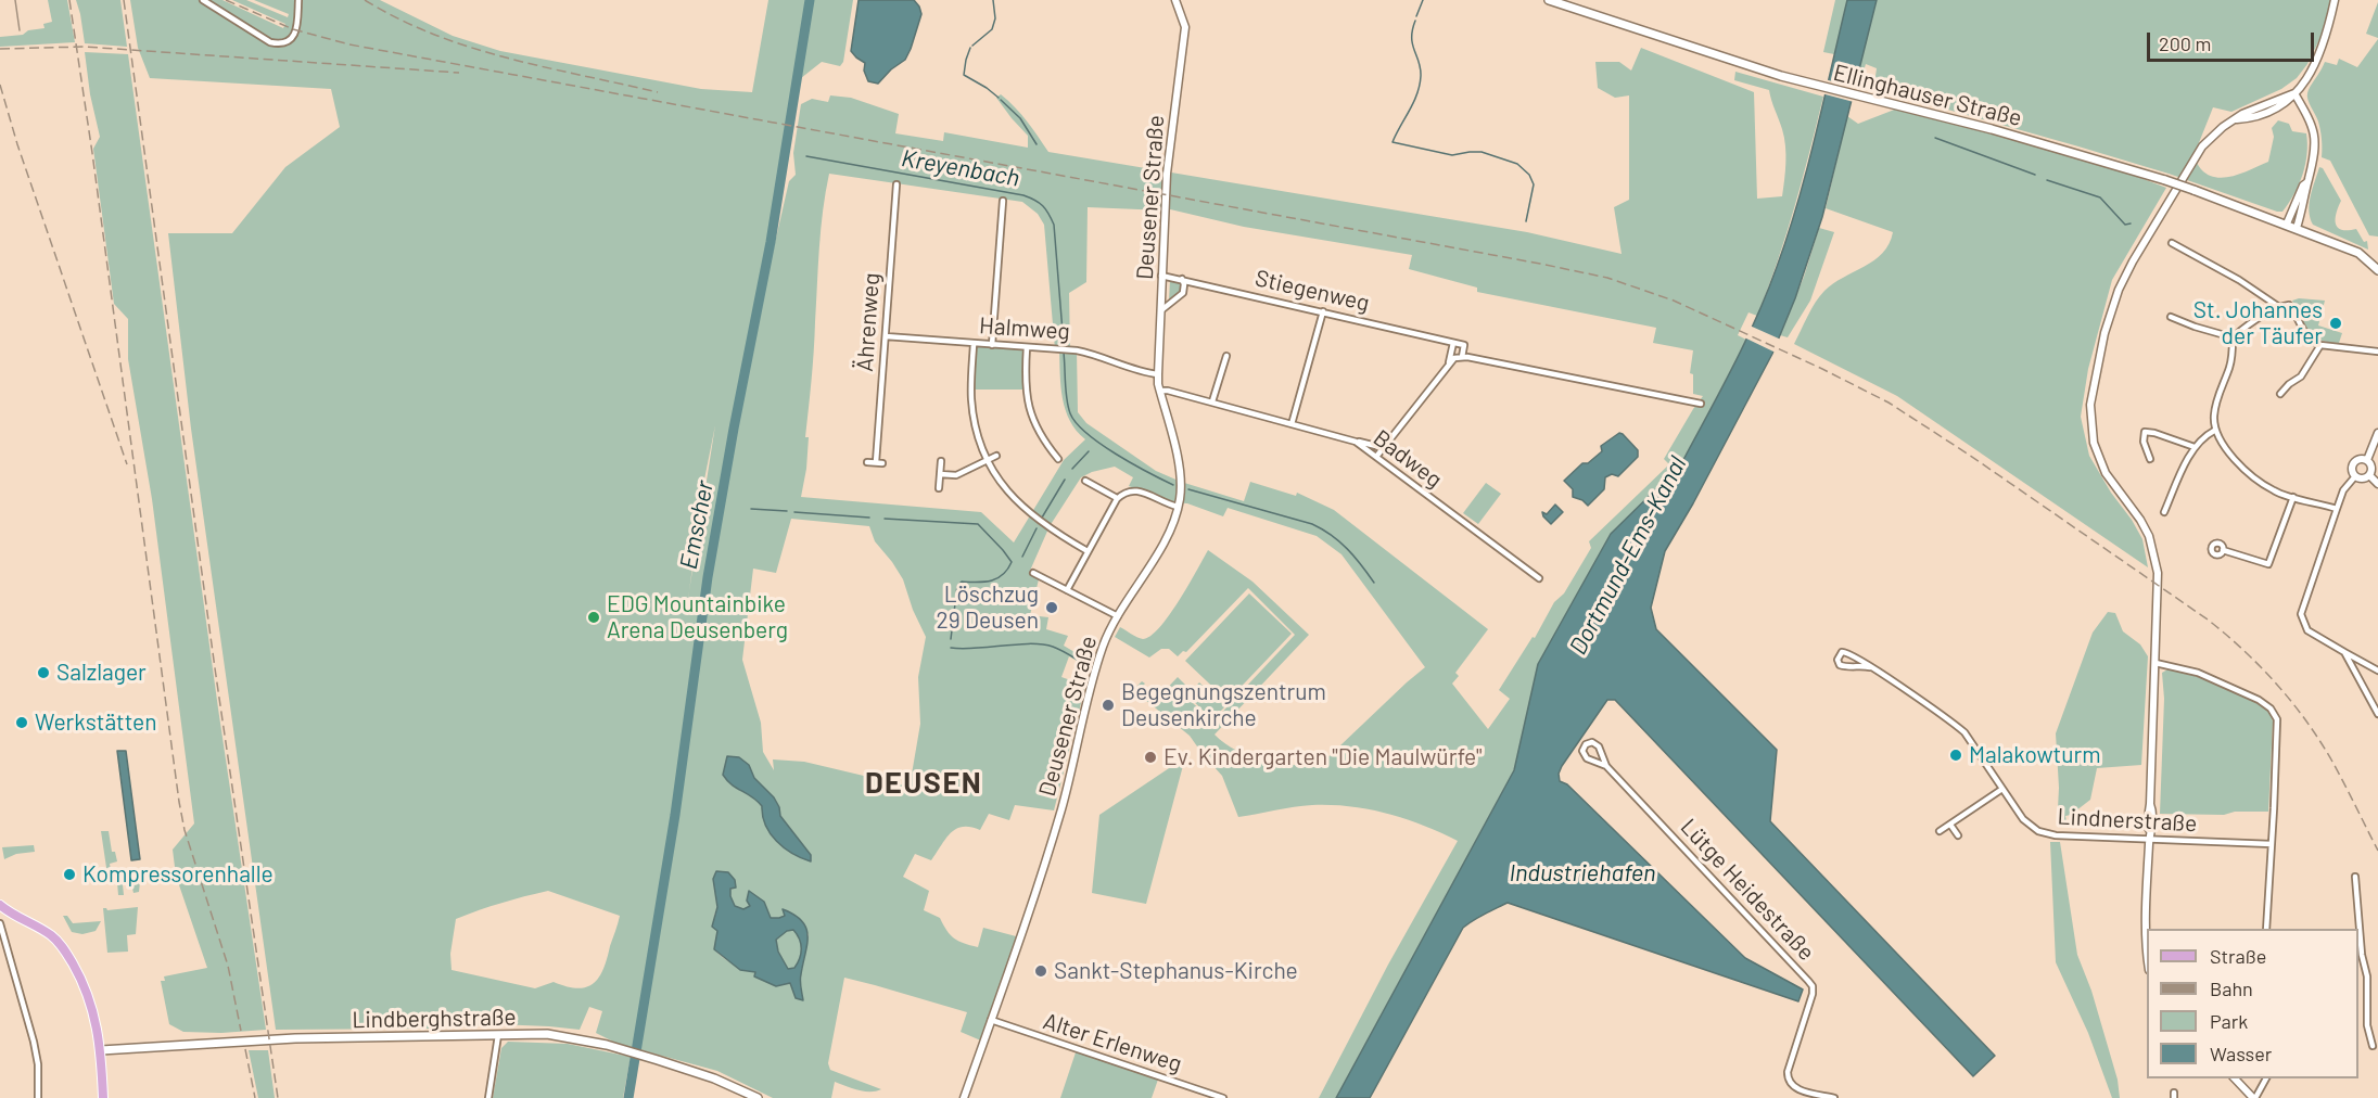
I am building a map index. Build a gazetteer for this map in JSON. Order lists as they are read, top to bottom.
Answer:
{
  "streets": {
    "main road": ["Ellinghauser Straße", "Lindberghstraße"],
    "street": [
      "Deusener Straße",
      "Stiegenweg",
      "Ährenweg",
      "Halmweg",
      "Badweg",
      "Lindnerstraße",
      "Lütge Heidestraße",
      "Alter Erlenweg"
    ]
  },
  "crossings": [
    ["Deusener Straße", "Stiegenweg"],
    ["Deusener Straße", "Halmweg"],
    ["Deusener Straße", "Badweg"],
    ["Deusener Straße", "Alter Erlenweg"],
    ["Ährenweg", "Halmweg"]
  ],
  "districts": ["DEUSEN"],
  "water": [
    "Kreyenbach",
    "Emscher",
    "Dortmund-Ems-Kanal",
    "Industriehafen"
  ],
  "places": [
    "St. Johannes der Täufer",
    "Löschzug 29 Deusen",
    "EDG Mountainbike Arena Deusenberg",
    "Salzlager",
    "Begegnungszentrum Deusenkirche",
    "Werkstätten",
    "Malakowturm",
    "Ev. Kindergarten \"Die Maulwürfe\"",
    "Kompressorenhalle",
    "Sankt-Stephanus-Kirche"
  ],
  "legend": [
    "Straße",
    "Bahn",
    "Park",
    "Wasser"
  ],
  "scale_bar": "200 m"
}
